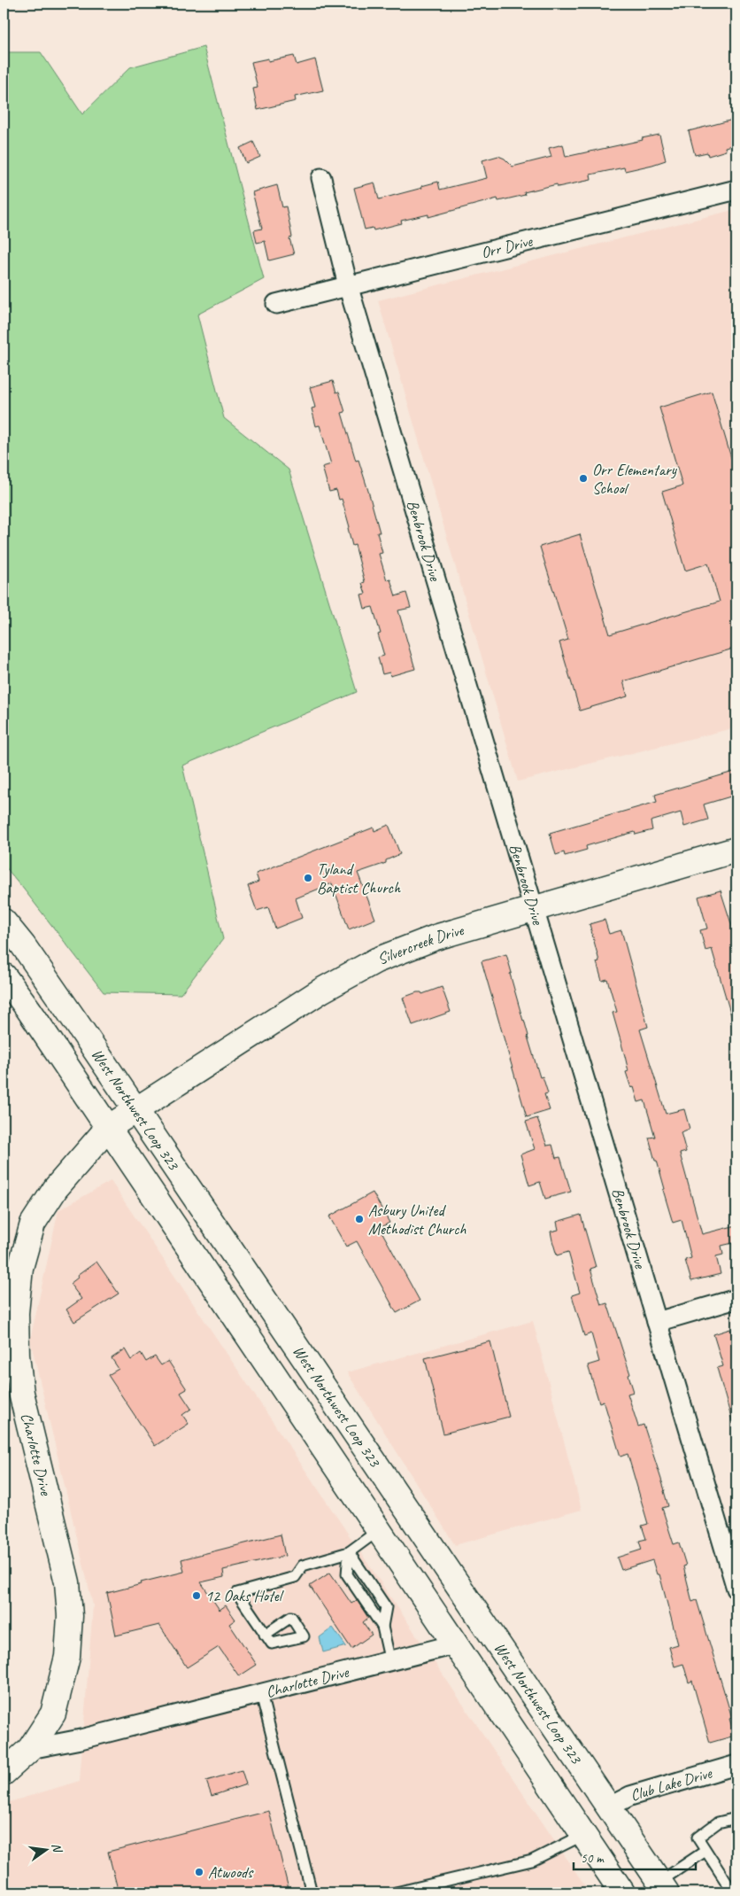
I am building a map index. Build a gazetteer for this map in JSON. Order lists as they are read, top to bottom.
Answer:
{
  "streets": {
    "main road": ["Silvercreek Drive", "West Northwest Loop 323", "Charlotte Drive"],
    "street": ["Orr Drive", "Benbrook Drive", "Club Lake Drive"]
  },
  "crossings": [
    ["Orr Drive", "Benbrook Drive"],
    ["Benbrook Drive", "Silvercreek Drive"],
    ["Silvercreek Drive", "West Northwest Loop 323"],
    ["Silvercreek Drive", "Charlotte Drive"],
    ["West Northwest Loop 323", "Charlotte Drive"],
    ["West Northwest Loop 323", "Club Lake Drive"]
  ],
  "places": [
    "Orr Elementary School",
    "Tyland Baptist Church",
    "Asbury United Methodist Church",
    "12 Oaks Hotel",
    "Atwoods"
  ],
  "scale_bar": "50 m",
  "north": "right"
}
